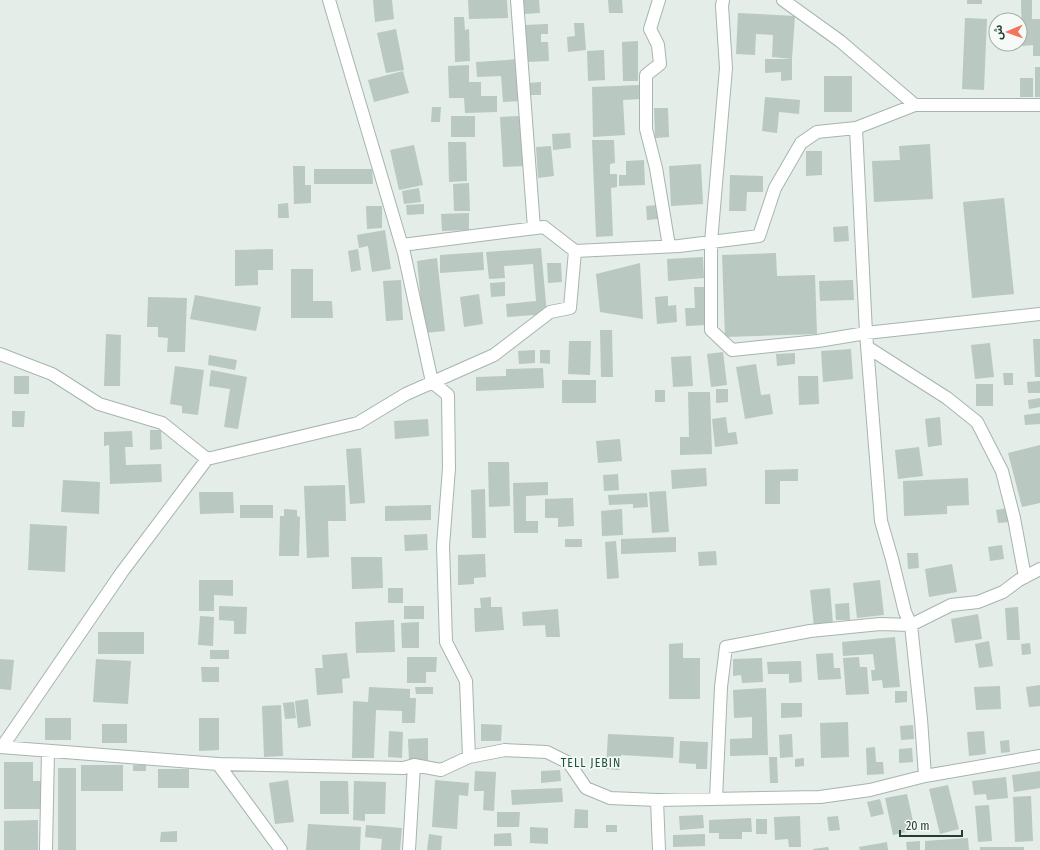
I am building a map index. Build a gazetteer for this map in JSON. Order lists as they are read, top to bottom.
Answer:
{
  "districts": ["TELL JEBIN"],
  "scale_bar": "20 m",
  "north": "left"
}
